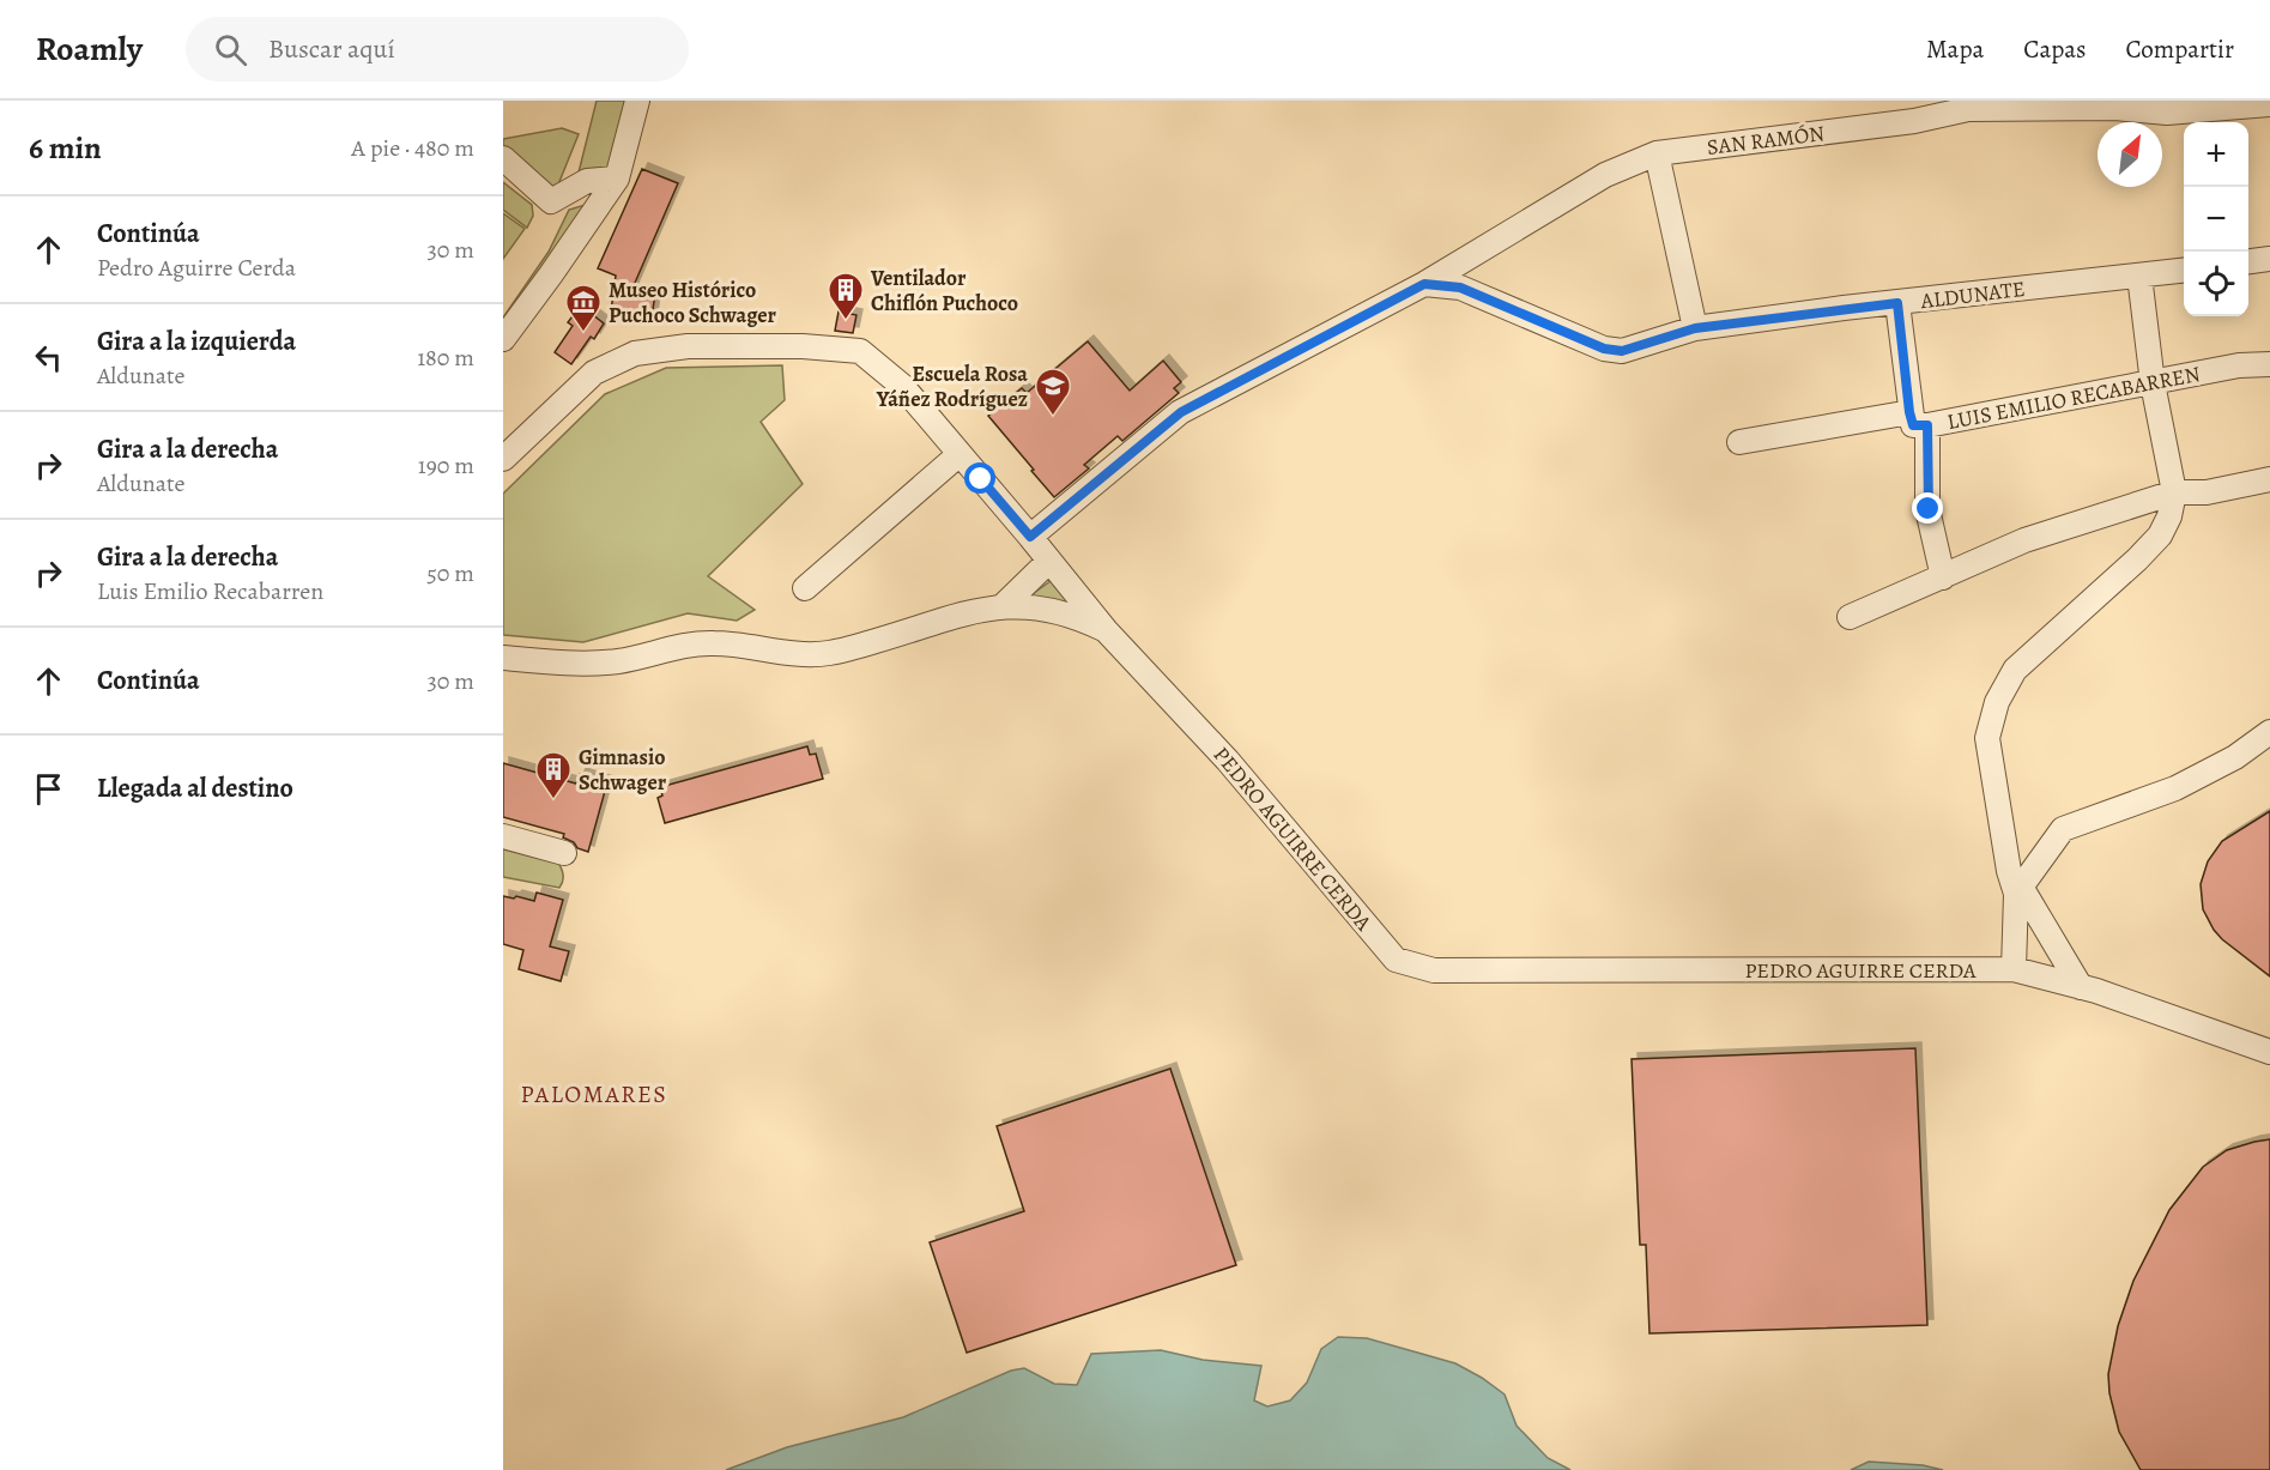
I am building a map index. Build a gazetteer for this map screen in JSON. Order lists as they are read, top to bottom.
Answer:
{
  "streets": {
    "street": [
      "SAN RAMÓN",
      "ALDUNATE",
      "LUIS EMILIO RECABARREN",
      "PEDRO AGUIRRE CERDA"
    ]
  },
  "crossings": [
    ["SAN RAMÓN", "ALDUNATE"]
  ],
  "districts": ["PALOMARES"],
  "places": {
    "building": ["Ventilador Chiflón Puchoco", "Gimnasio Schwager"],
    "museum": ["Museo Histórico Puchoco Schwager"],
    "school or university": ["Escuela Rosa Yáñez Rodríguez"]
  },
  "north": "top right",
  "page": {
    "header": "Roamly",
    "search": "Buscar aquí",
    "nav": ["Mapa", "Capas", "Compartir"],
    "heading": ["6 min", "A pie · 480 m"],
    "map_buttons": ["+", "−"],
    "list": [
      ["Continúa", "Pedro Aguirre Cerda", "30 m"],
      ["Gira a la izquierda", "Aldunate", "180 m"],
      ["Gira a la derecha", "Aldunate", "190 m"],
      ["Gira a la derecha", "Luis Emilio Recabarren", "50 m"],
      ["Continúa", "30 m"],
      "Llegada al destino"
    ]
  }
}
